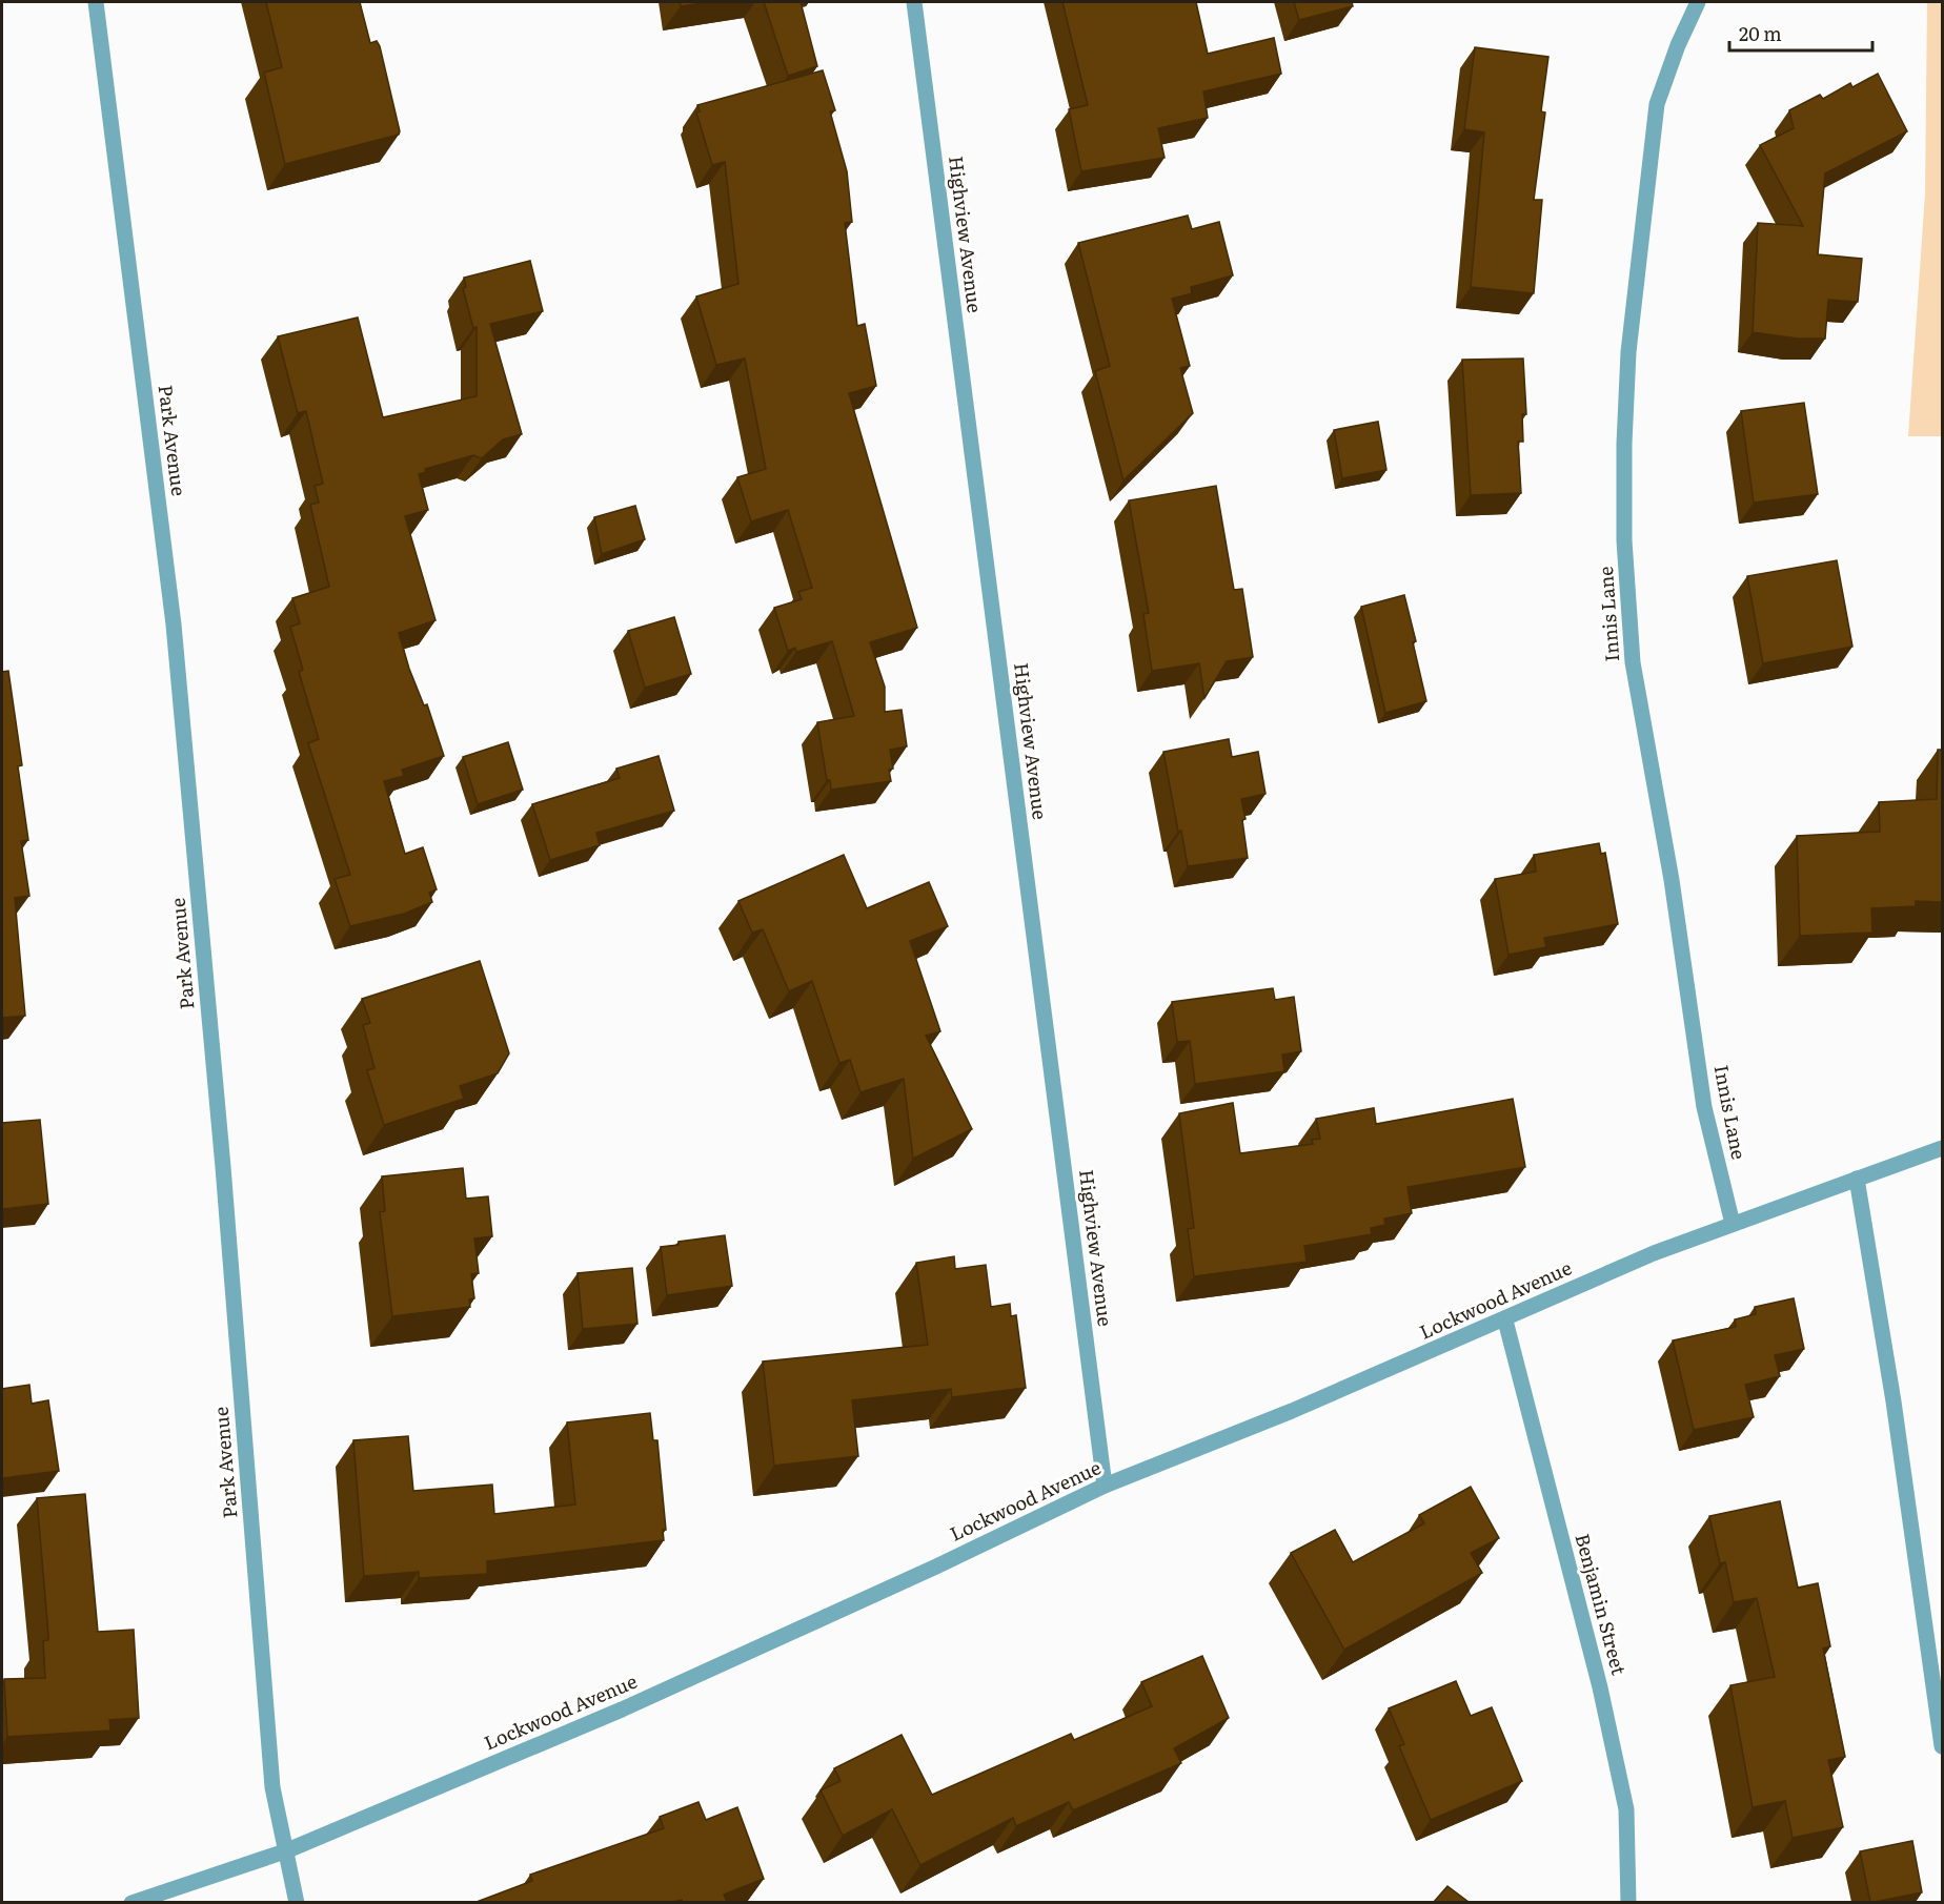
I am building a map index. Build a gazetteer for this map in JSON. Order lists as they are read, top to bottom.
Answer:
{
  "streets": {
    "street": [
      "Highview Avenue",
      "Park Avenue",
      "Innis Lane",
      "Lockwood Avenue",
      "Benjamin Street"
    ]
  },
  "crossings": [
    ["Highview Avenue", "Lockwood Avenue"],
    ["Park Avenue", "Lockwood Avenue"],
    ["Innis Lane", "Lockwood Avenue"],
    ["Lockwood Avenue", "Benjamin Street"]
  ],
  "scale_bar": "20 m"
}
